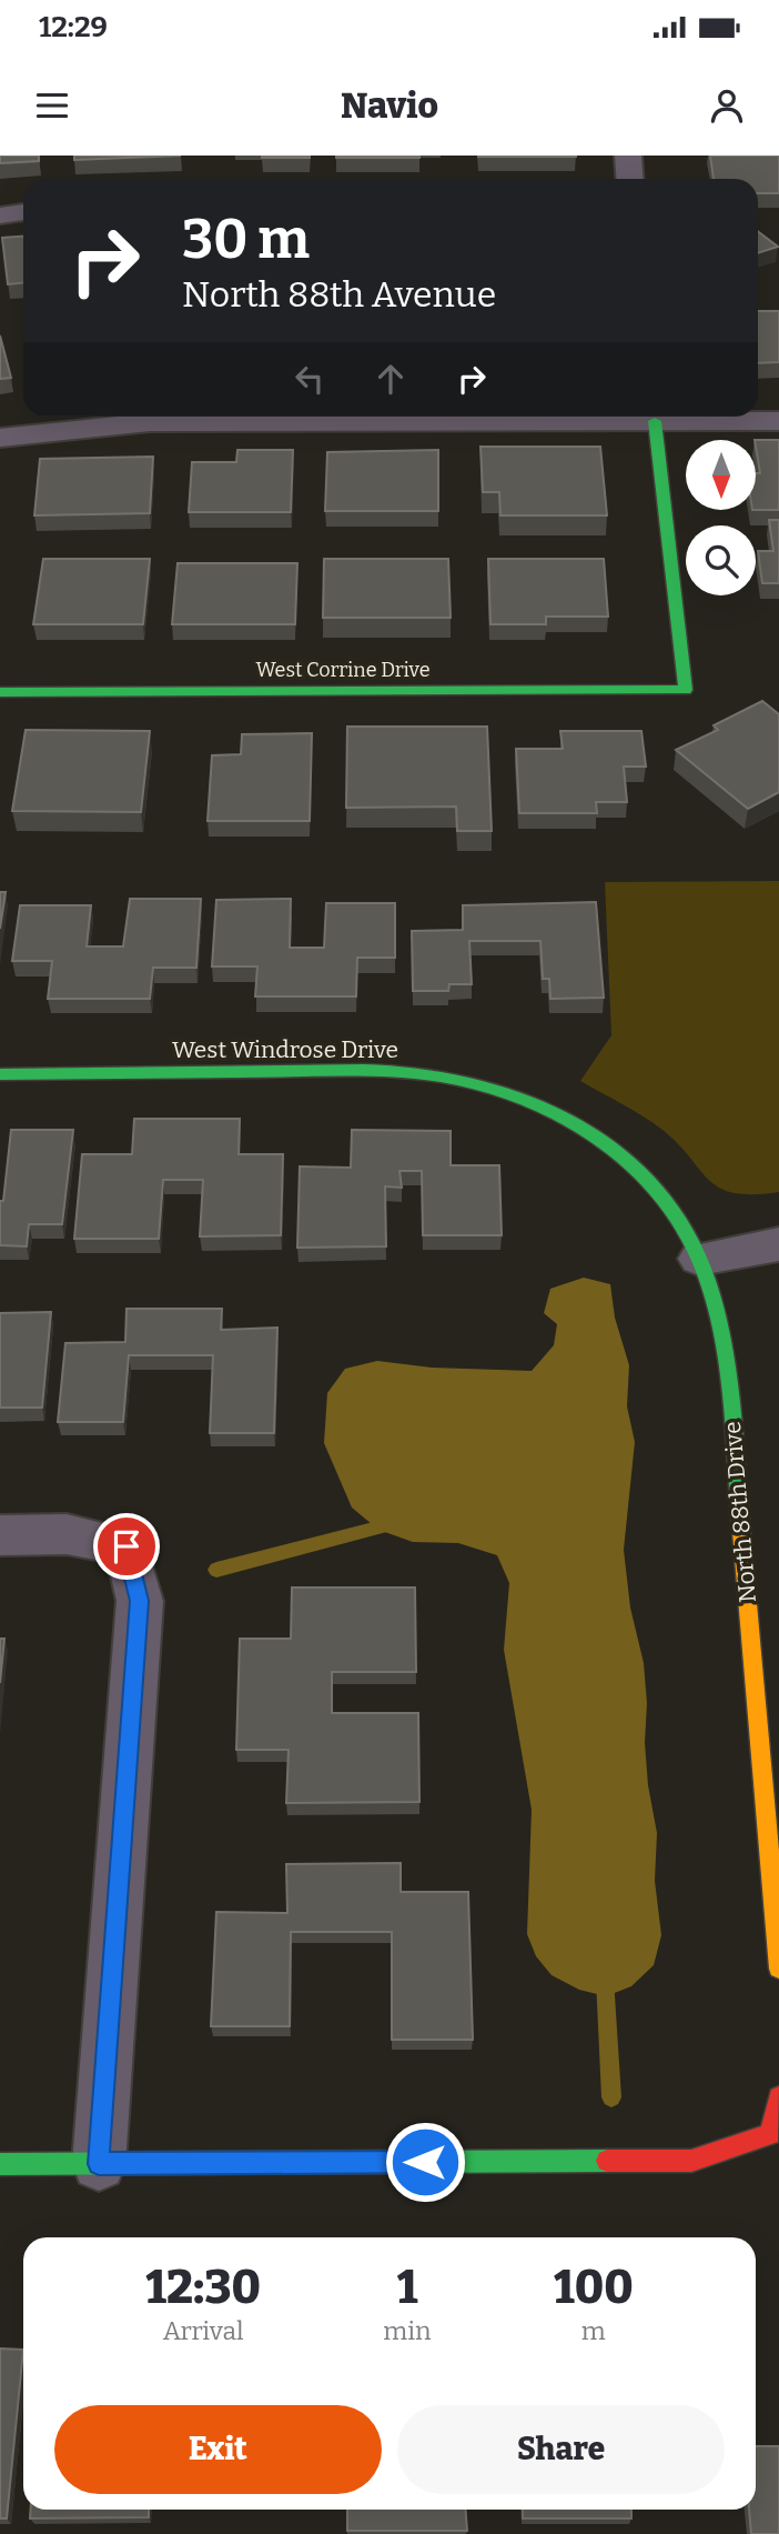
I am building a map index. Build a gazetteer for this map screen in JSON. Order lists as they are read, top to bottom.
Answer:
{
  "streets": {
    "street": ["West Corrine Drive", "West Windrose Drive", "North 88th Drive"]
  },
  "crossings": [
    ["West Windrose Drive", "North 88th Drive"]
  ],
  "north": "bottom",
  "page": {
    "status": "12:29",
    "header": "Navio",
    "turn": ["30 m", "North 88th Avenue"],
    "eta": [
      "12:30",
      "Arrival",
      "1",
      "min",
      "100",
      "m"
    ],
    "buttons": ["Exit", "Share"]
  }
}
